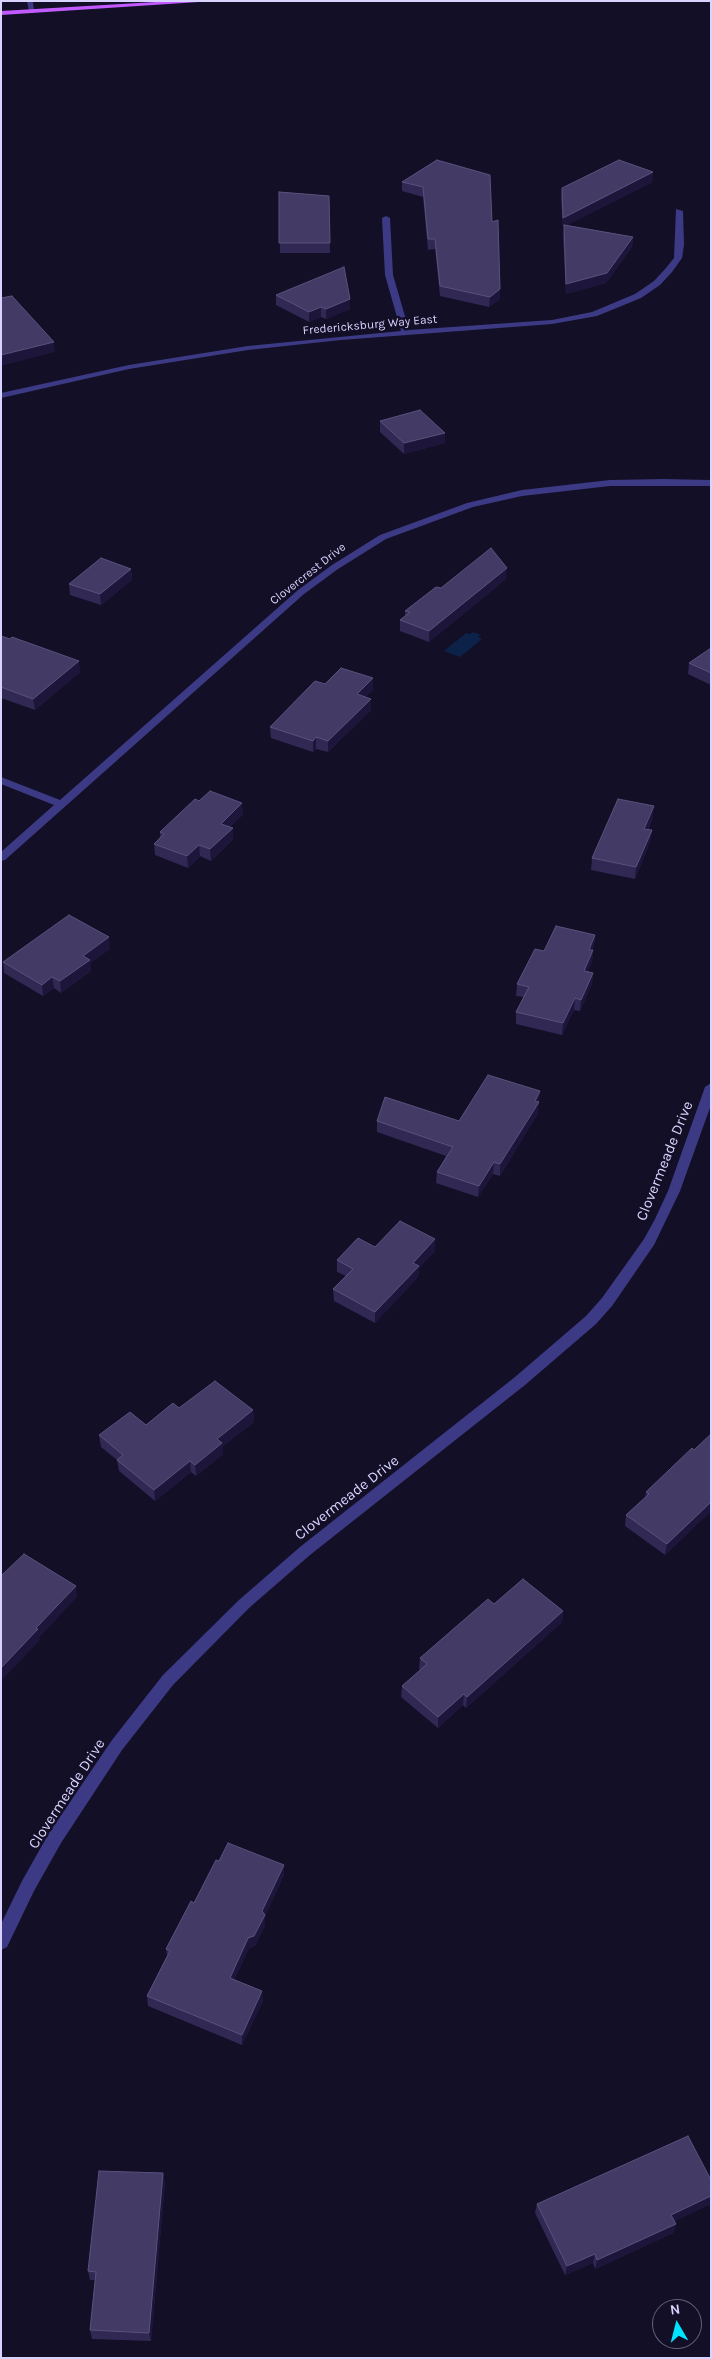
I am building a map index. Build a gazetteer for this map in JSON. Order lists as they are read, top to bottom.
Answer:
{
  "streets": {
    "street": ["Fredericksburg Way East", "Clovercrest Drive", "Clovermeade Drive"]
  },
  "north": "top"
}
